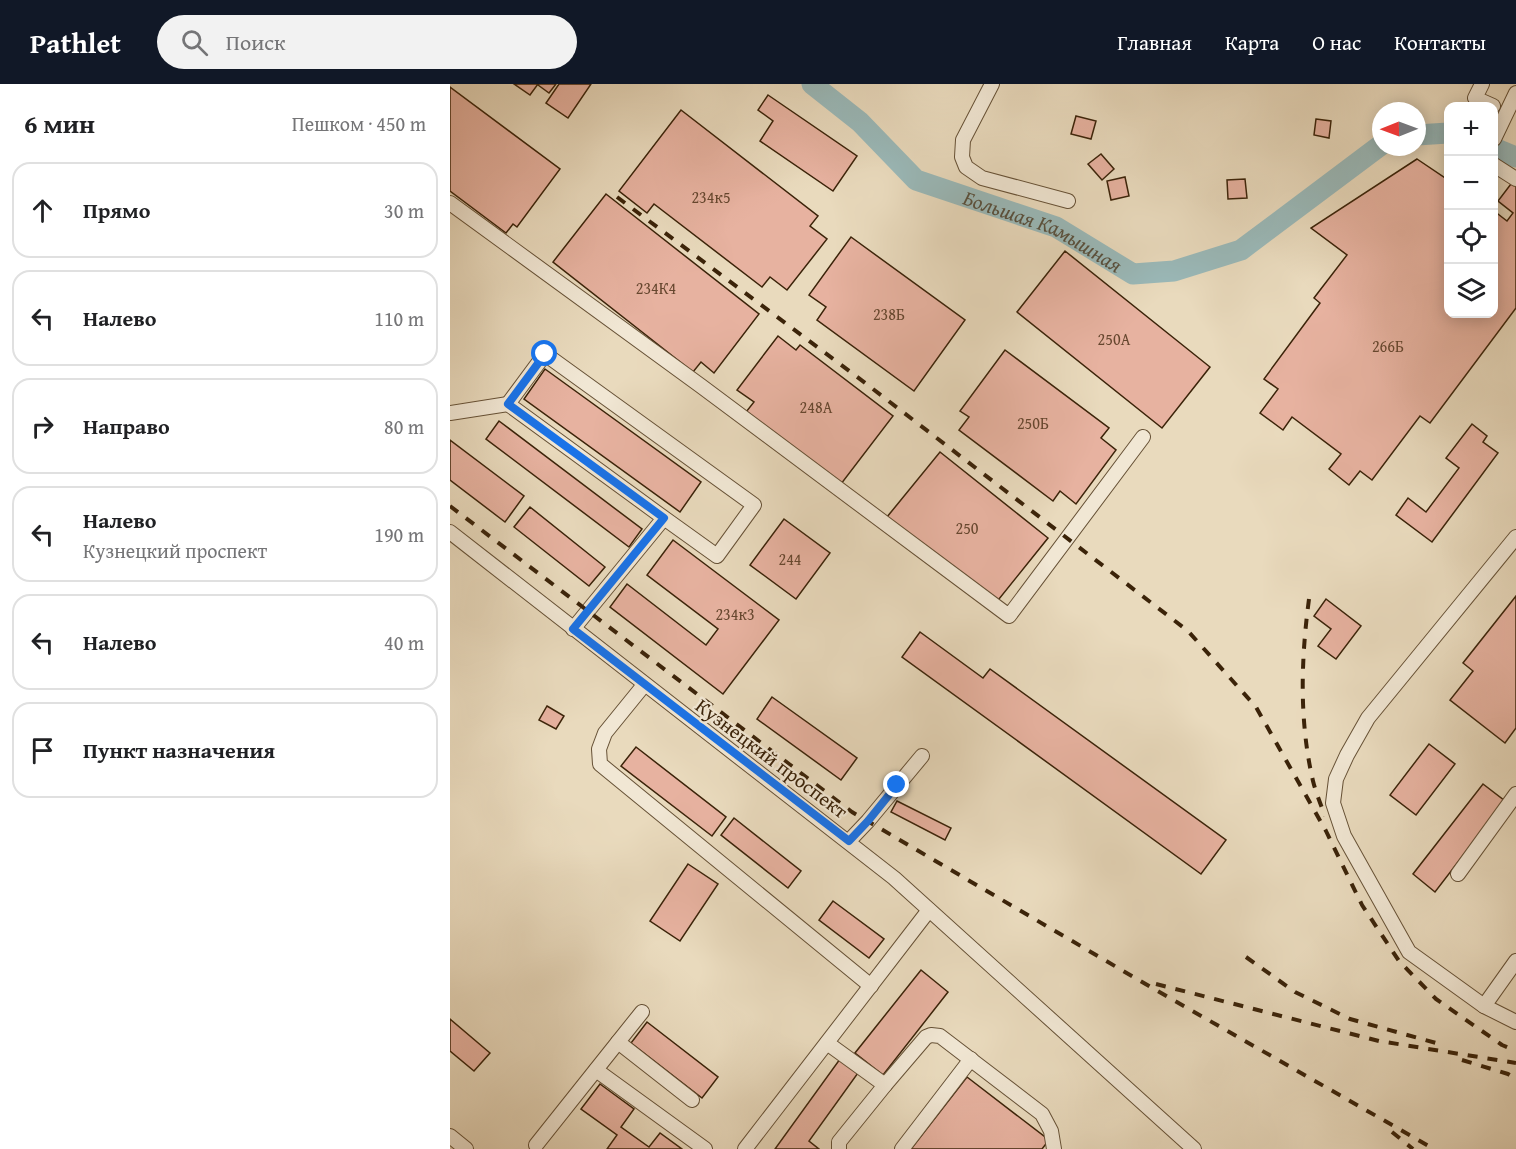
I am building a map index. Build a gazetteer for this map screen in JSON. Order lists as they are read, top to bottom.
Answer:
{
  "streets": {
    "street": ["Кузнецкий проспект"]
  },
  "water": ["Большая Камышная"],
  "house_numbers": [
    "234к5",
    "234К4",
    "238Б",
    "250А",
    "266Б",
    "248А",
    "250Б",
    "250",
    "244",
    "234к3"
  ],
  "north": "left",
  "page": {
    "header": "Pathlet",
    "search": "Поиск",
    "nav": [
      "Главная",
      "Карта",
      "О нас",
      "Контакты"
    ],
    "heading": ["6 мин", "Пешком · 450 m"],
    "map_buttons": ["+", "−"],
    "list": [
      ["Прямо", "30 m"],
      ["Налево", "110 m"],
      ["Направо", "80 m"],
      ["Налево", "Кузнецкий проспект", "190 m"],
      ["Налево", "40 m"],
      "Пункт назначения"
    ]
  }
}
